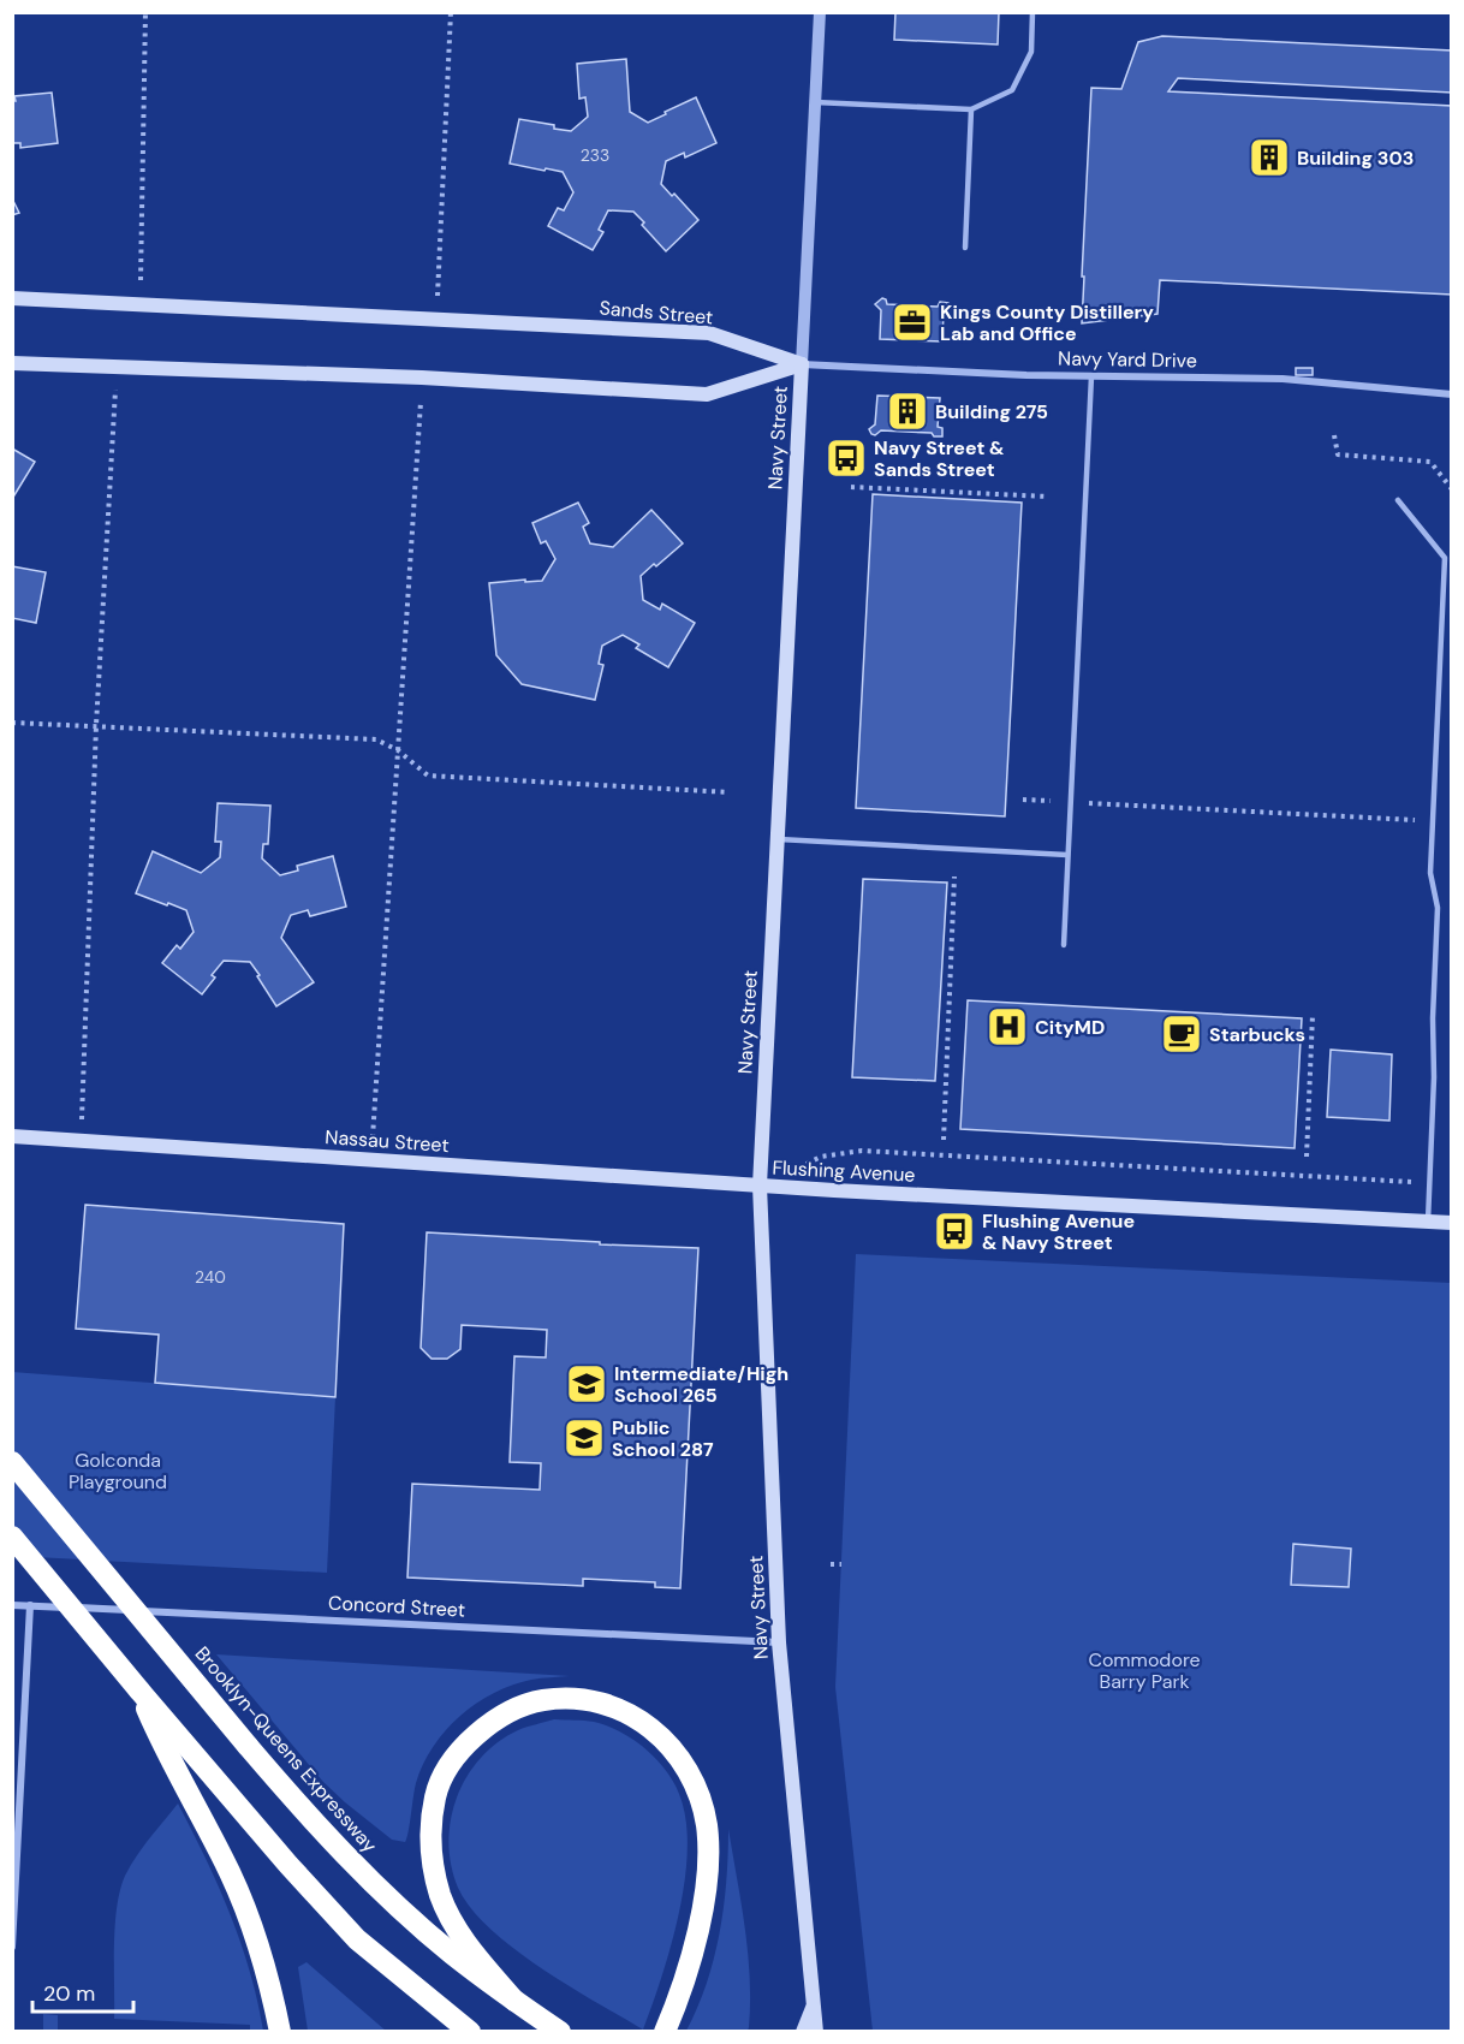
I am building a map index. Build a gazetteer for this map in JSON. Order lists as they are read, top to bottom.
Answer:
{
  "streets": {
    "highway": ["Brooklyn-Queens Expressway"],
    "main road": [
      "Sands Street",
      "Navy Street",
      "Nassau Street",
      "Flushing Avenue"
    ],
    "street": ["Navy Yard Drive", "Concord Street"]
  },
  "crossings": [
    ["Sands Street", "Navy Yard Drive"],
    ["Sands Street", "Navy Street"],
    ["Navy Yard Drive", "Navy Street"],
    ["Navy Street", "Nassau Street"],
    ["Navy Street", "Flushing Avenue"],
    ["Navy Street", "Concord Street"],
    ["Nassau Street", "Flushing Avenue"]
  ],
  "parks": ["Golconda Playground", "Commodore Barry Park"],
  "places": {
    "building": ["Building 303", "Building 275"],
    "office": ["Kings County Distillery Lab and Office"],
    "bus stop": ["Navy Street & Sands Street", "Flushing Avenue & Navy Street"],
    "hospital": ["CityMD"],
    "cafe": ["Starbucks"],
    "school or university": ["Intermediate/High School 265", "Public School 287"]
  },
  "house_numbers": ["233", "240"],
  "scale_bar": "20 m"
}
